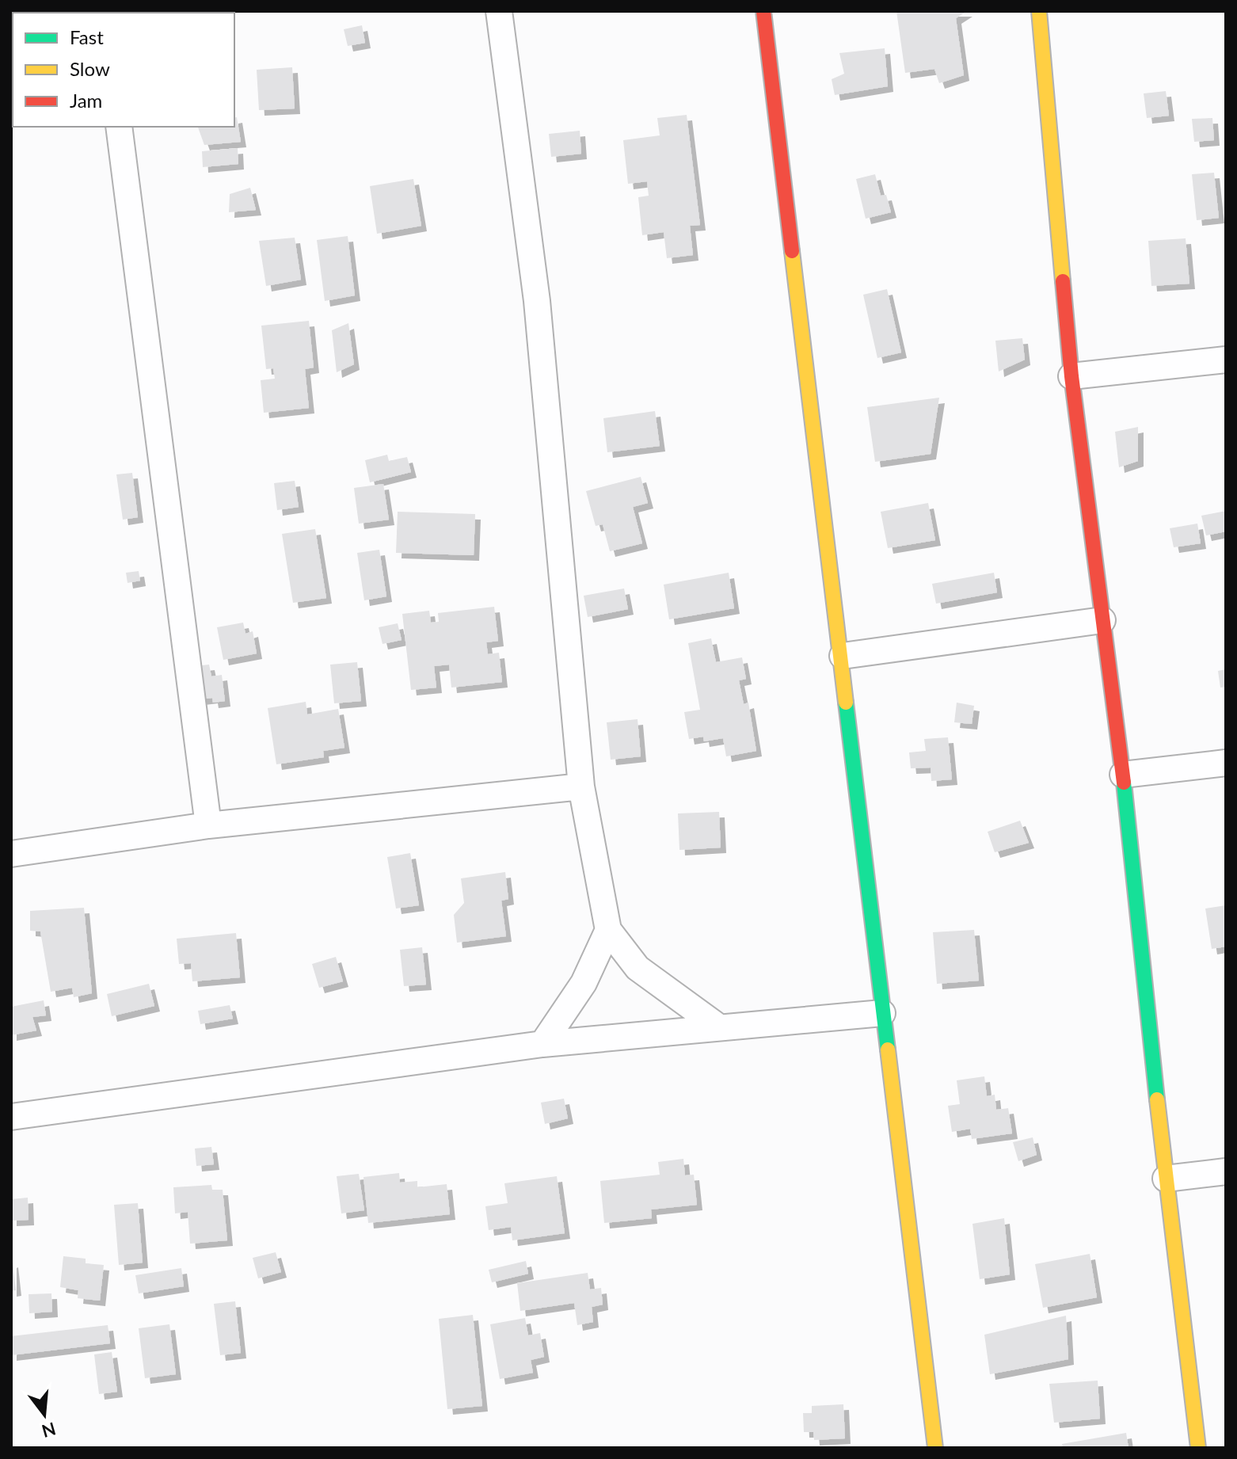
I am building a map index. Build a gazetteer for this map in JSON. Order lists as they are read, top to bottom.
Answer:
{
  "legend": ["Fast", "Slow", "Jam"],
  "north": "bottom"
}
